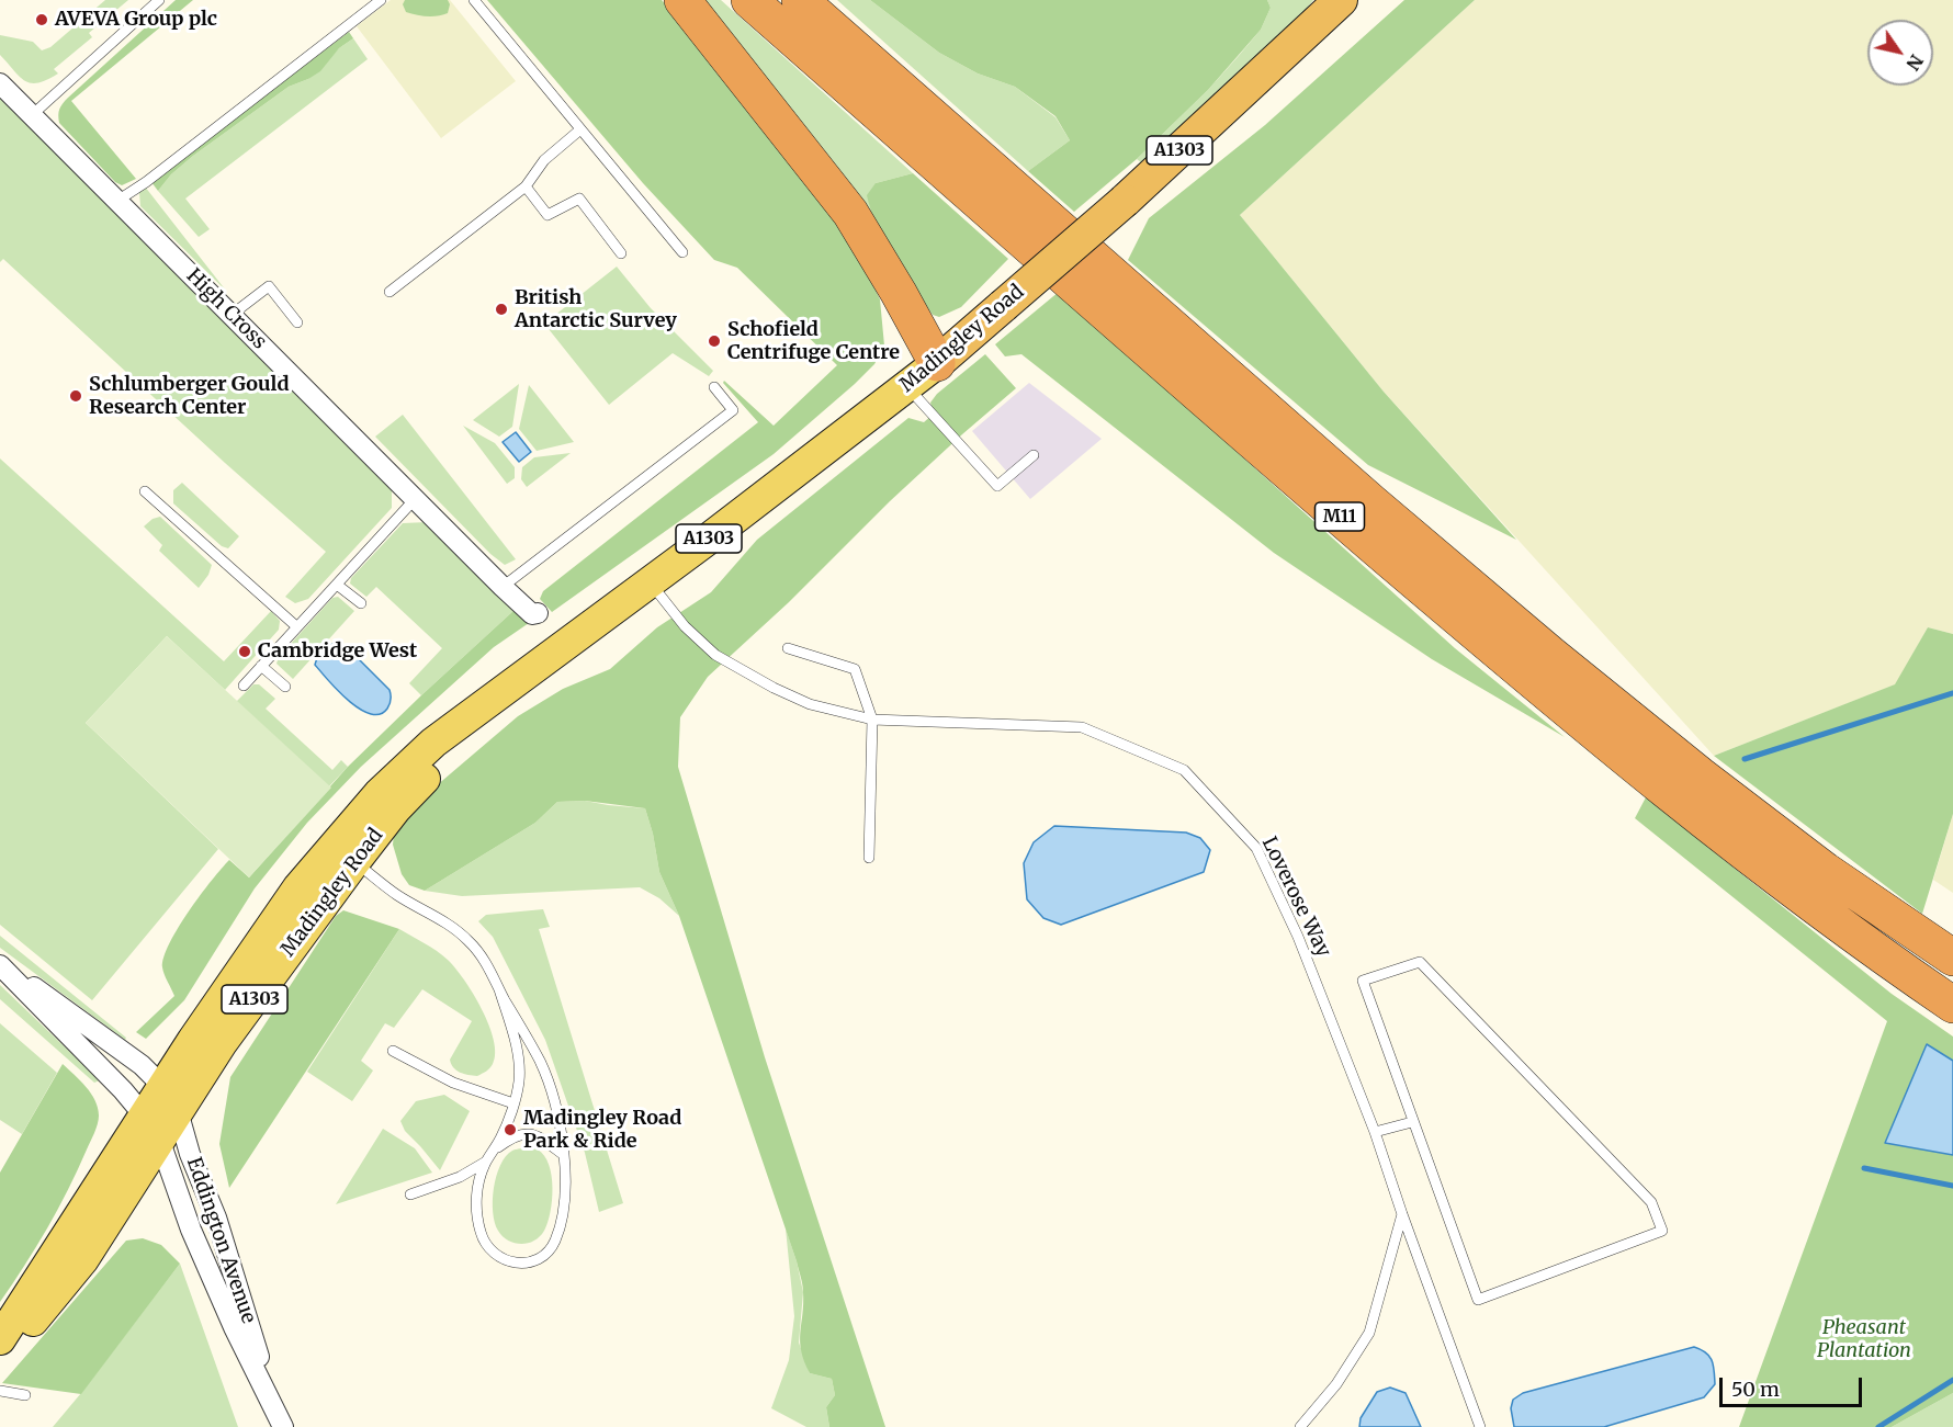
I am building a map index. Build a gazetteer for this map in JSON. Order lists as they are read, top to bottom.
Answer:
{
  "streets": {
    "highway": ["A1303", "Madingley Road", "M11"],
    "street": ["High Cross", "Eddington Avenue"],
    "lane": ["Loverose Way"]
  },
  "crossings": [
    ["Madingley Road", "Loverose Way"],
    ["Madingley Road", "Eddington Avenue"]
  ],
  "parks": ["Pheasant Plantation"],
  "places": [
    "AVEVA Group plc",
    "British Antarctic Survey",
    "Schofield Centrifuge Centre",
    "Schlumberger Gould Research Center",
    "Cambridge West",
    "Madingley Road Park & Ride"
  ],
  "scale_bar": "50 m",
  "north": "bottom right"
}
